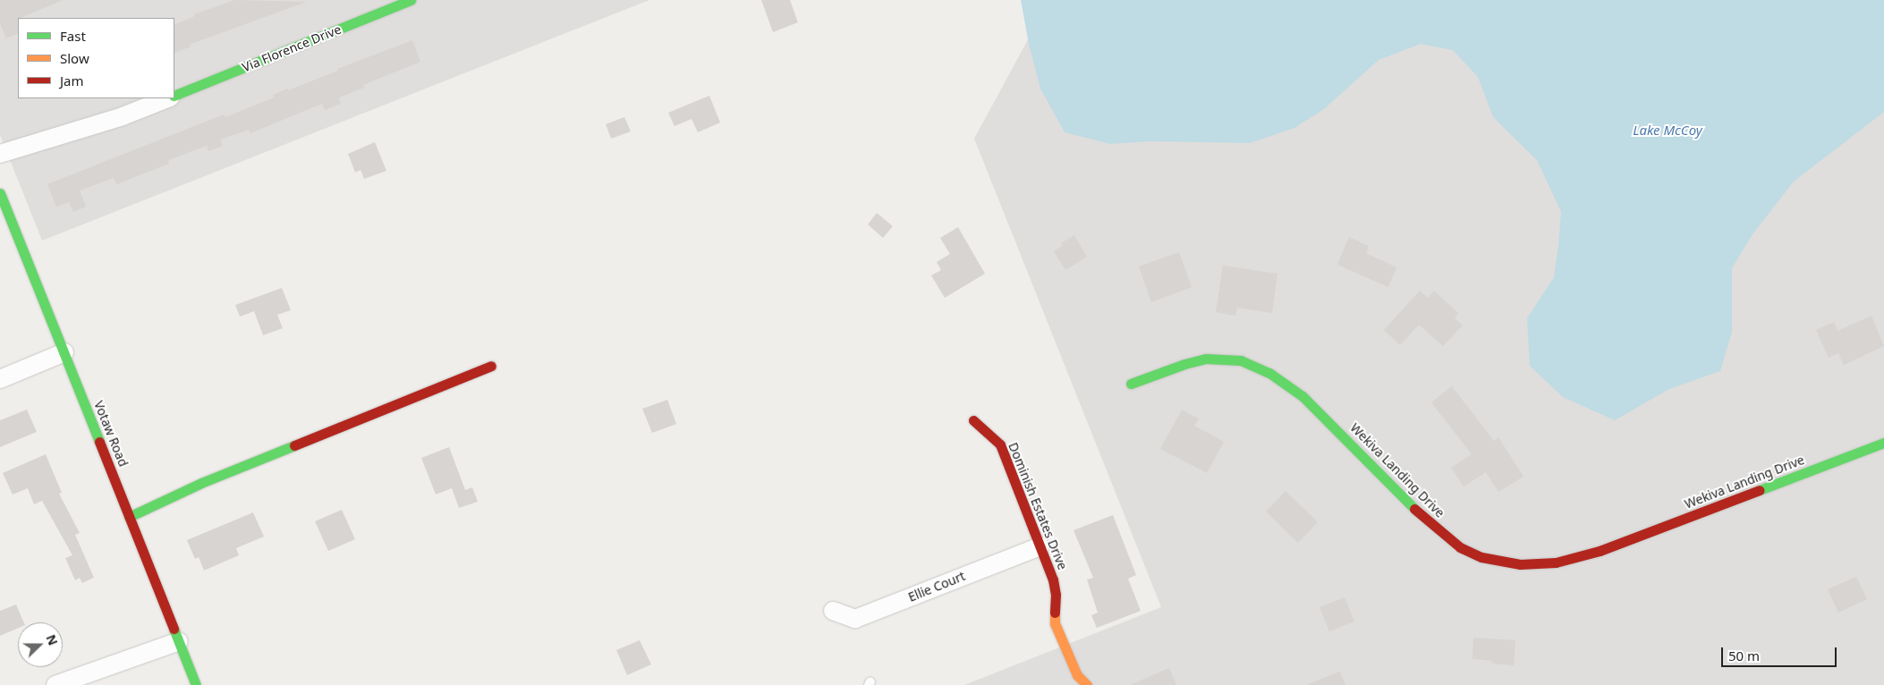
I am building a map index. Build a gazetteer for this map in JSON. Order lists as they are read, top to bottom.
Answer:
{
  "streets": {
    "street": [
      "Via Florence Drive",
      "Votaw Road",
      "Wekiva Landing Drive",
      "Dominish Estates Drive",
      "Ellie Court"
    ]
  },
  "crossings": [
    ["Dominish Estates Drive", "Ellie Court"]
  ],
  "water": ["Lake McCoy"],
  "legend": ["Fast", "Slow", "Jam"],
  "scale_bar": "50 m",
  "north": "right"
}
